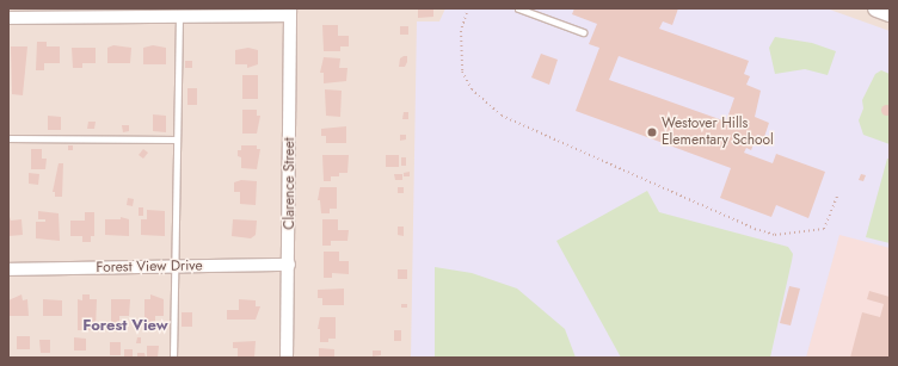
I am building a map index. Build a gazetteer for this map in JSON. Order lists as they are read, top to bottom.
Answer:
{
  "streets": {
    "street": ["Clarence Street", "Forest View Drive"]
  },
  "crossings": [
    ["Clarence Street", "Forest View Drive"]
  ],
  "districts": ["Forest View"],
  "places": ["Westover Hills Elementary School"]
}
